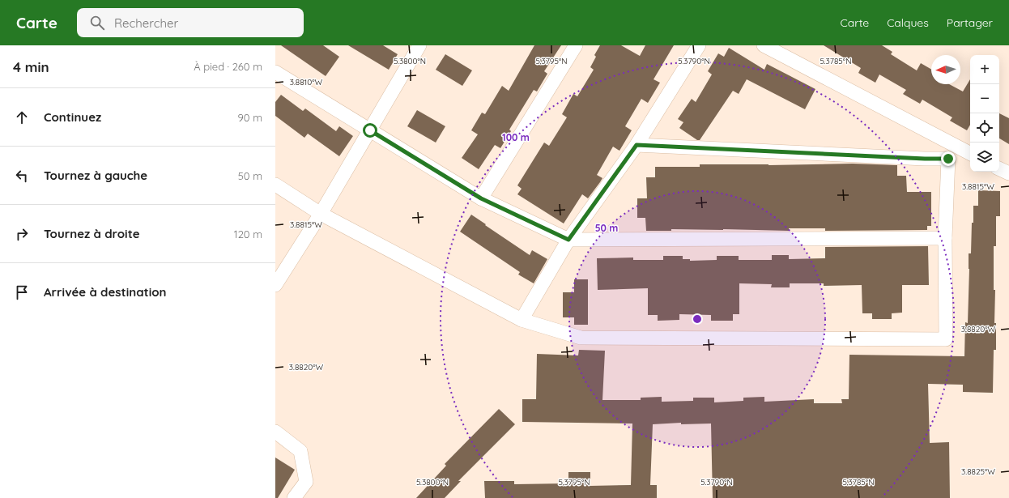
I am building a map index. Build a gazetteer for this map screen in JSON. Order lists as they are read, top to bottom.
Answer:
{
  "north": "left",
  "page": {
    "header": "Carte",
    "search": "Rechercher",
    "nav": ["Carte", "Calques", "Partager"],
    "heading": ["4 min", "À pied · 260 m"],
    "map_buttons": ["+", "−"],
    "list": [
      ["Continuez", "90 m"],
      ["Tournez à gauche", "50 m"],
      ["Tournez à droite", "120 m"],
      "Arrivée à destination"
    ]
  },
  "coordinates": [
    "5.3800°N",
    "5.3795°N",
    "5.3790°N",
    "5.3785°N",
    "3.8810°W",
    "3.8815°W",
    "3.8820°W",
    "3.8825°W"
  ],
  "rings": ["100 m", "50 m"]
}
